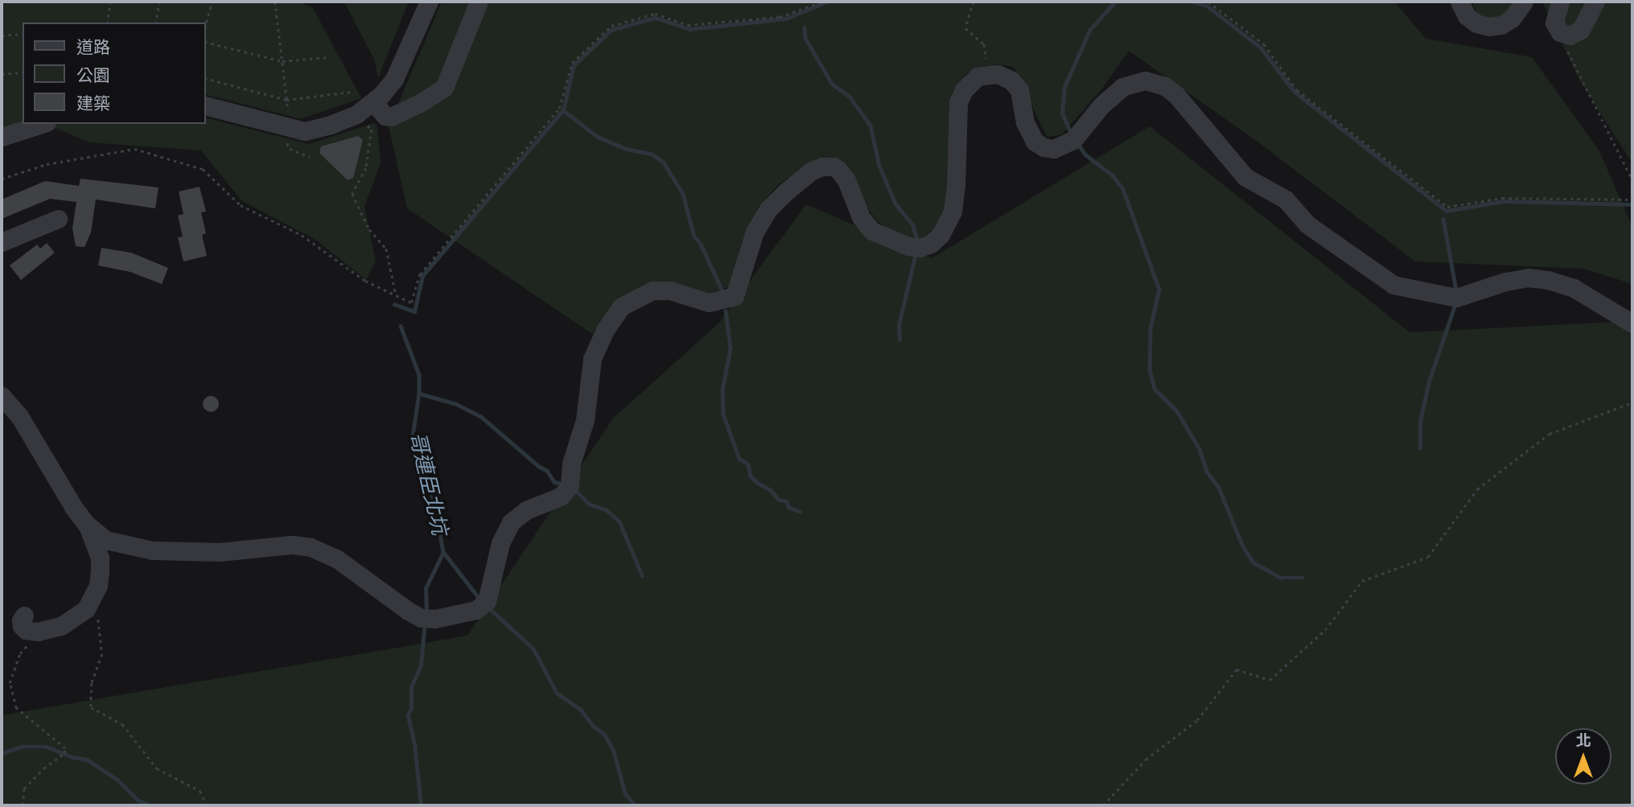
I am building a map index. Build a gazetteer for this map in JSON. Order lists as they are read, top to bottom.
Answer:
{
  "water": ["哥連臣北坑"],
  "legend": ["道路", "公園", "建築"],
  "north": "top"
}
